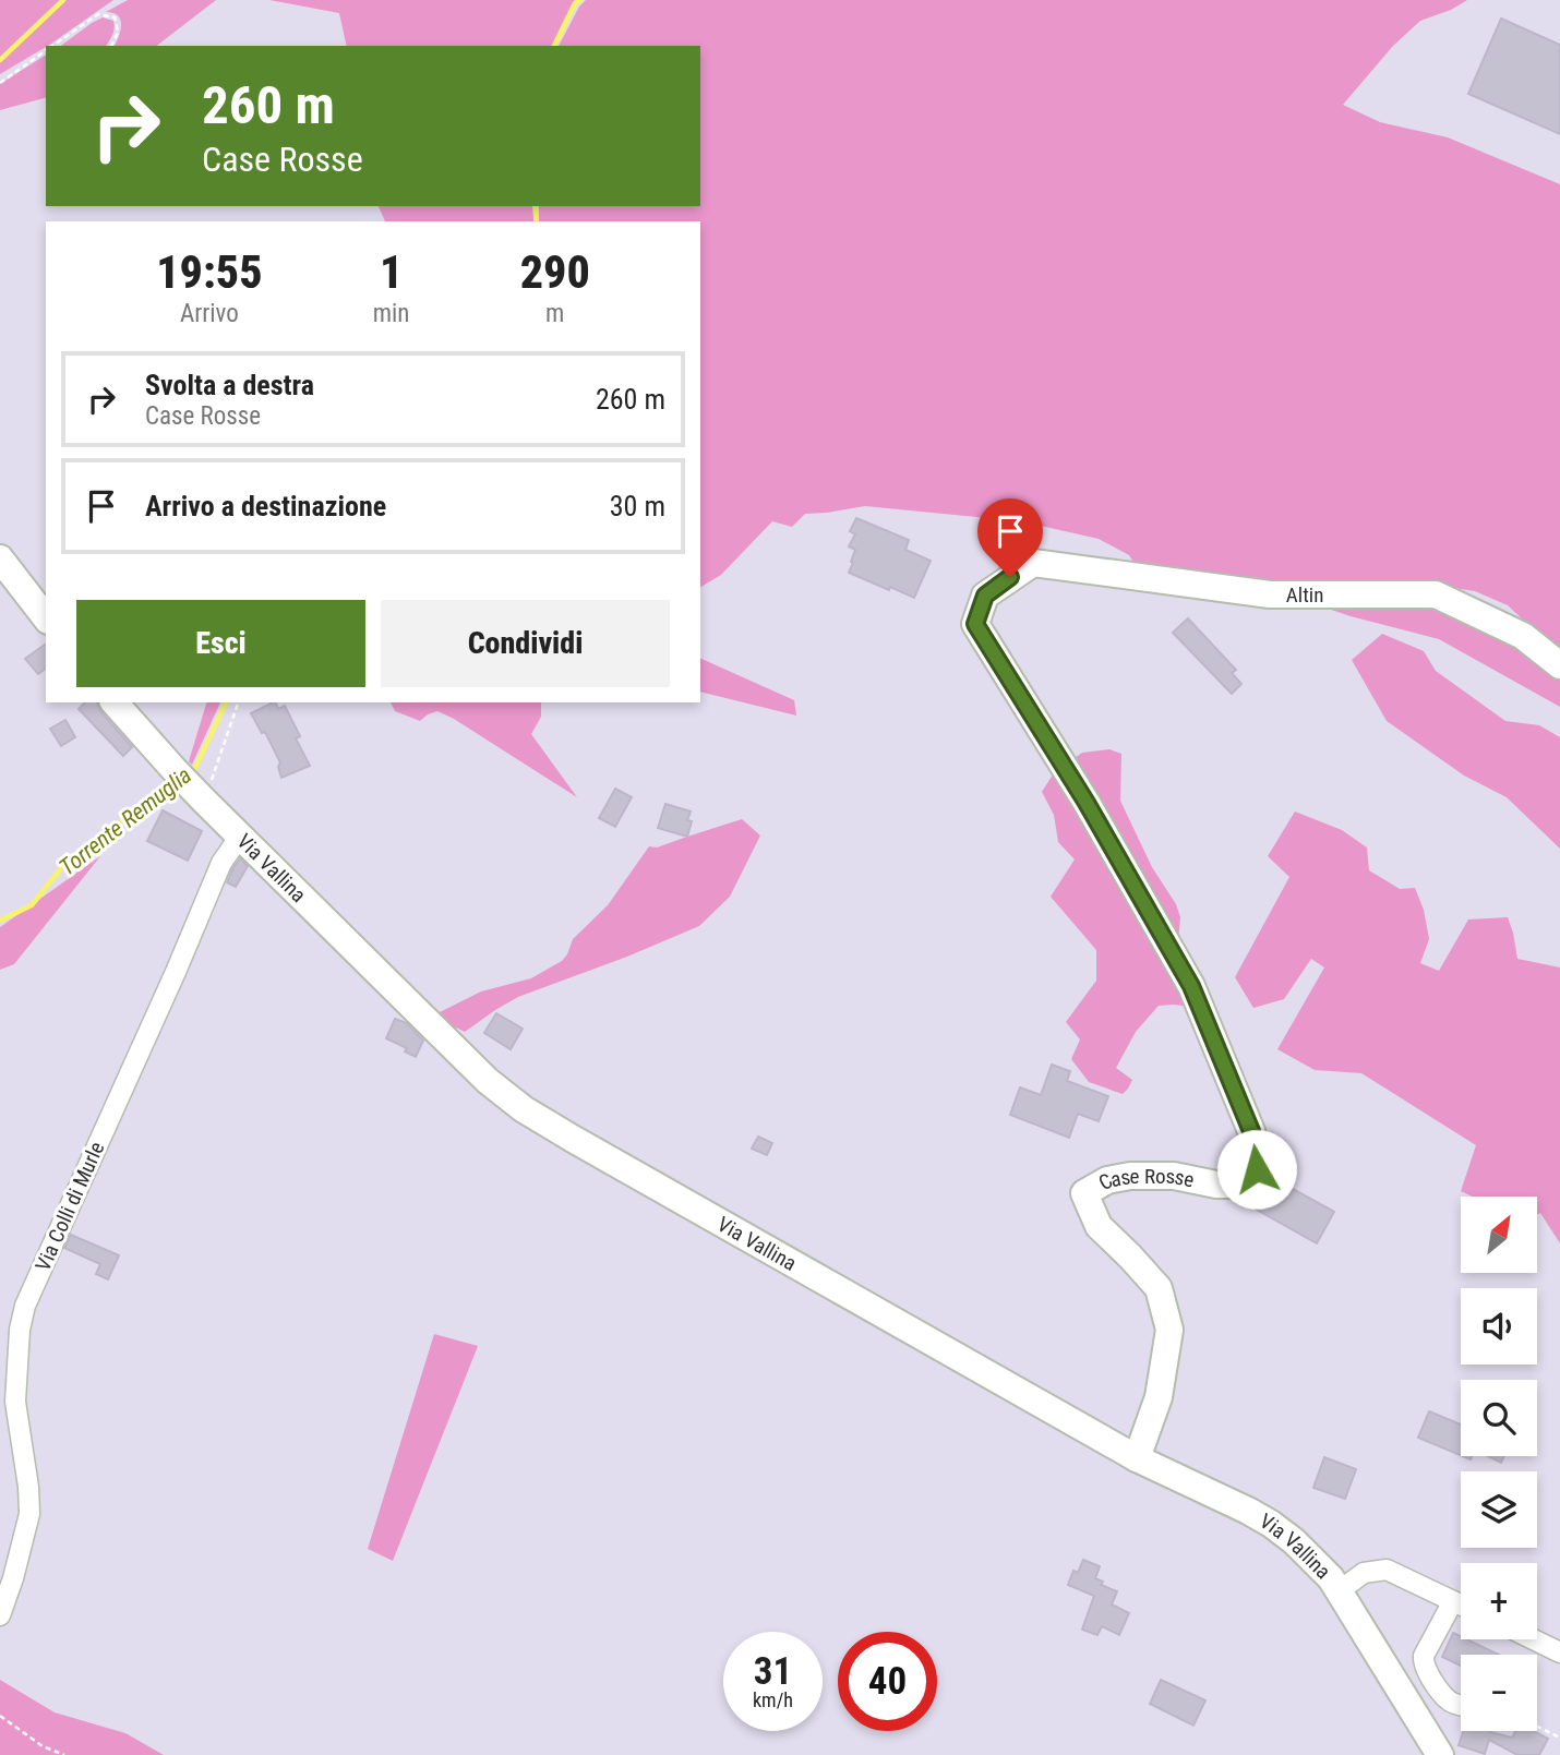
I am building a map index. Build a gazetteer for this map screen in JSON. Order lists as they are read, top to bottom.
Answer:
{
  "streets": {
    "main road": ["Altin", "Via Vallina", "Case Rosse"],
    "street": ["Via Colli di Murle"]
  },
  "crossings": [
    ["Altin", "Case Rosse"],
    ["Via Vallina", "Case Rosse"],
    ["Via Vallina", "Via Colli di Murle"]
  ],
  "water": ["Torrente Remuglia"],
  "north": "top right",
  "page": {
    "turn": ["260 m", "Case Rosse"],
    "eta": [
      "19:55",
      "Arrivo",
      "1",
      "min",
      "290",
      "m"
    ],
    "list": [
      {
        "name": "Svolta a destra",
        "note": "Case Rosse",
        "value": "260 m"
      },
      {
        "name": "Arrivo a destinazione",
        "value": "30 m"
      }
    ],
    "buttons": ["Esci", "Condividi"],
    "map_buttons": ["+", "−"],
    "speed": "31 km/h",
    "limit": "40"
  }
}
